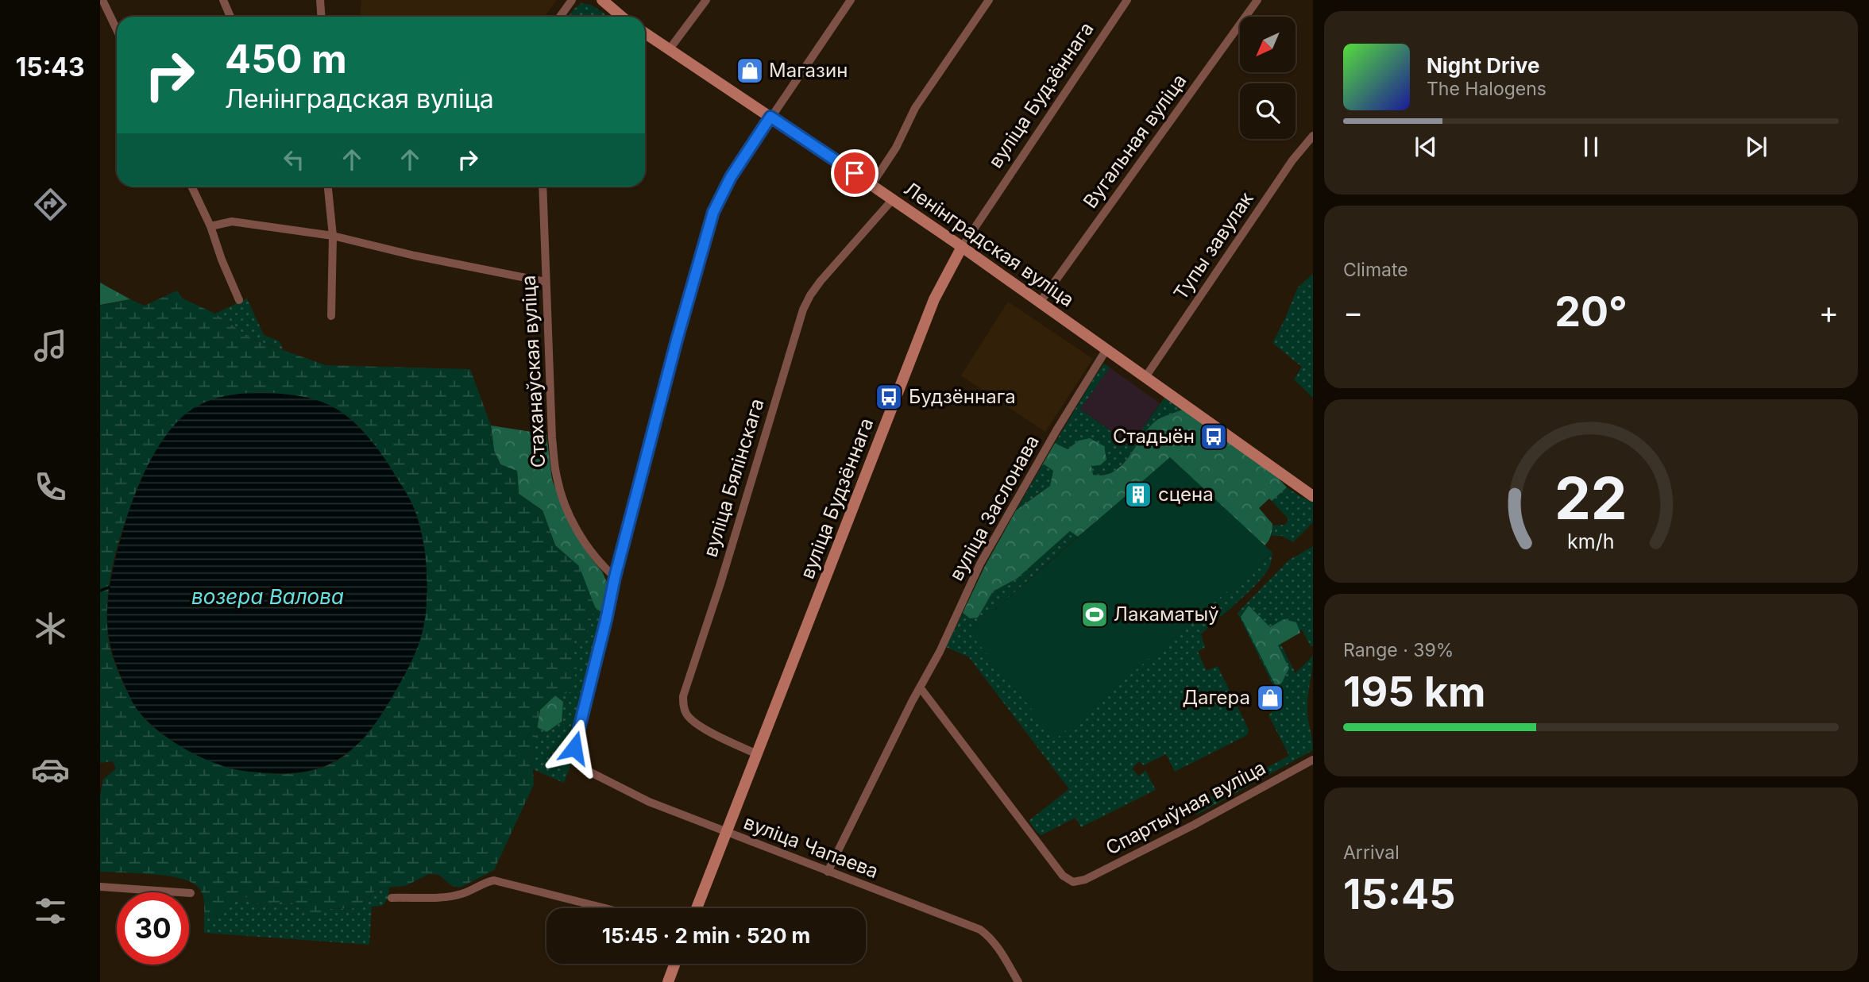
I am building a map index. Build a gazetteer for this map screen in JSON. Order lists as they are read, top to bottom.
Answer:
{
  "streets": {
    "street": [
      "вуліца Будзённага",
      "Вугальная вуліца",
      "Ленінградская вуліца",
      "Тупы завулак",
      "Стаханаўская вуліца",
      "вуліца Бялінскага",
      "вуліца Заслонава",
      "Спартыўная вуліца",
      "вуліца Чапаева"
    ]
  },
  "crossings": [
    ["вуліца Будзённага", "Ленінградская вуліца"],
    ["вуліца Будзённага", "вуліца Бялінскага"],
    ["вуліца Будзённага", "вуліца Чапаева"],
    ["Вугальная вуліца", "Ленінградская вуліца"],
    ["Ленінградская вуліца", "Тупы завулак"],
    ["Ленінградская вуліца", "вуліца Бялінскага"],
    ["Ленінградская вуліца", "вуліца Заслонава"],
    ["Стаханаўская вуліца", "вуліца Чапаева"],
    ["вуліца Заслонава", "Спартыўная вуліца"],
    ["вуліца Заслонава", "вуліца Чапаева"]
  ],
  "water": ["возера Валова"],
  "places": {
    "shop": ["Магазин", "Дагера"],
    "bus stop": ["Будзённага", "Стадыён"],
    "building": ["сцена"],
    "sports": ["Лакаматыў"]
  },
  "north": "bottom left",
  "page": {
    "tabs": "15:43",
    "turn": ["450 m", "Ленінградская вуліца"],
    "song": ["Night Drive", "The Halogens"],
    "tile": [
      "Climate",
      ["Range · 39%", "195 km"],
      ["Arrival", "15:45"]
    ],
    "heat": ["−", "20°", "+"],
    "limit": "30",
    "trip": "15:45 · 2 min · 520 m",
    "gauge": ["22", "km/h"]
  }
}
